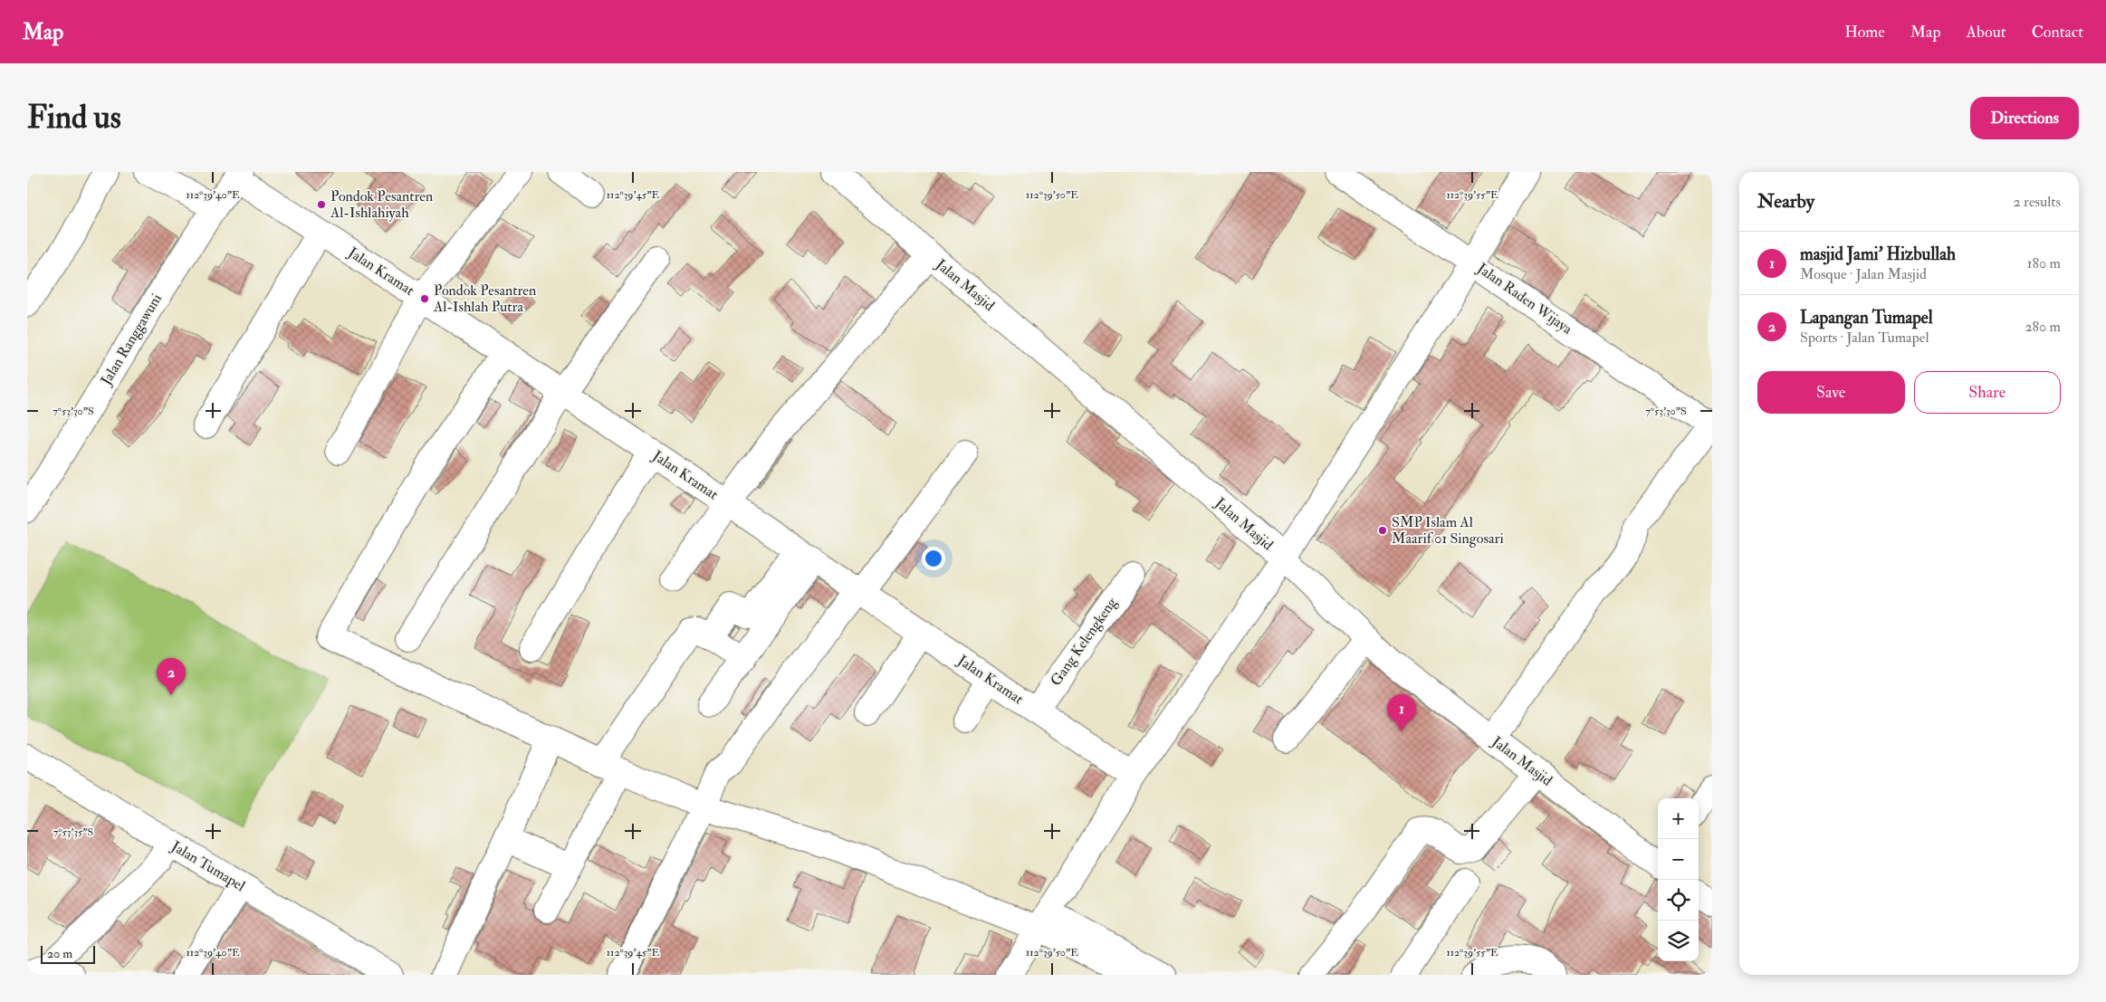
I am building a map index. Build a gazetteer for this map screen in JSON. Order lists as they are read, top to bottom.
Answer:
{
  "streets": {
    "street": [
      "Jalan Kramat",
      "Jalan Masjid",
      "Jalan Raden Wijaya",
      "Jalan Ranggawuni",
      "Gang Kelengkeng",
      "Jalan Tumapel"
    ]
  },
  "crossings": [
    ["Jalan Kramat", "Jalan Ranggawuni"],
    ["Jalan Kramat", "Gang Kelengkeng"]
  ],
  "places": ["Pondok Pesantren Al-Ishlahiyah", "Pondok Pesantren Al-Ishlah Putra", "SMP Islam Al Maarif 01 Singosari"],
  "scale_bar": "20 m",
  "page": {
    "header": "Map",
    "nav": [
      "Home",
      "Map",
      "About",
      "Contact"
    ],
    "buttons": [
      "Directions",
      ["Save", "Share"]
    ],
    "title": "Find us",
    "heading": ["Nearby", "2 results"],
    "list": [
      {
        "mark": "1",
        "name": "masjid Jami' Hizbullah",
        "note": "Mosque · Jalan Masjid",
        "value": "180 m"
      },
      {
        "mark": "2",
        "name": "Lapangan Tumapel",
        "note": "Sports · Jalan Tumapel",
        "value": "280 m"
      }
    ],
    "pins": ["2", "1"],
    "map_buttons": ["+", "−"],
    "scale": "20 m"
  },
  "coordinates": [
    "112°39'40\"E",
    "112°39'45\"E",
    "112°39'50\"E",
    "112°39'55\"E",
    "7°53'30\"S",
    "7°53'35\"S"
  ]
}
